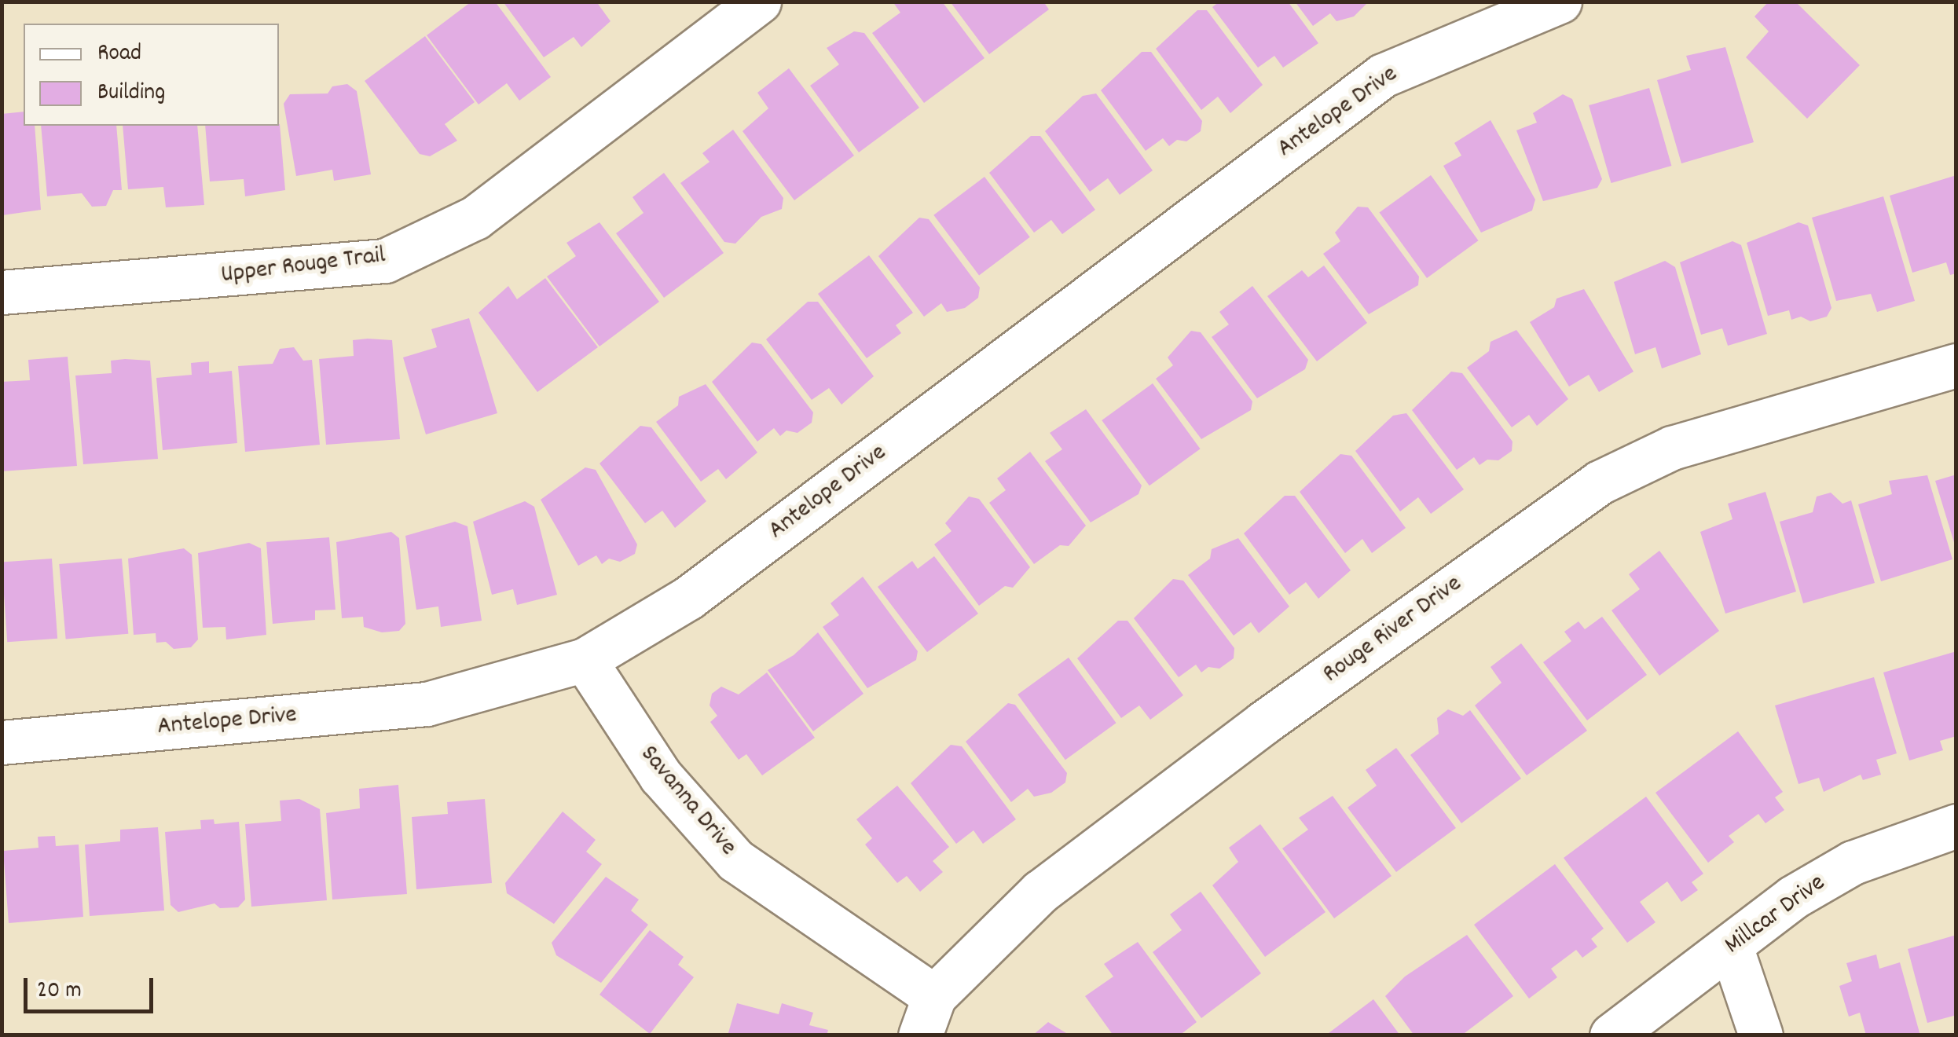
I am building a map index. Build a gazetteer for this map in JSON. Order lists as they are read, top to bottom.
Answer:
{
  "streets": {
    "street": [
      "Antelope Drive",
      "Upper Rouge Trail",
      "Rouge River Drive",
      "Savanna Drive",
      "Millcar Drive"
    ]
  },
  "crossings": [
    ["Antelope Drive", "Savanna Drive"],
    ["Rouge River Drive", "Savanna Drive"]
  ],
  "legend": ["Road", "Building"],
  "scale_bar": "20 m"
}
